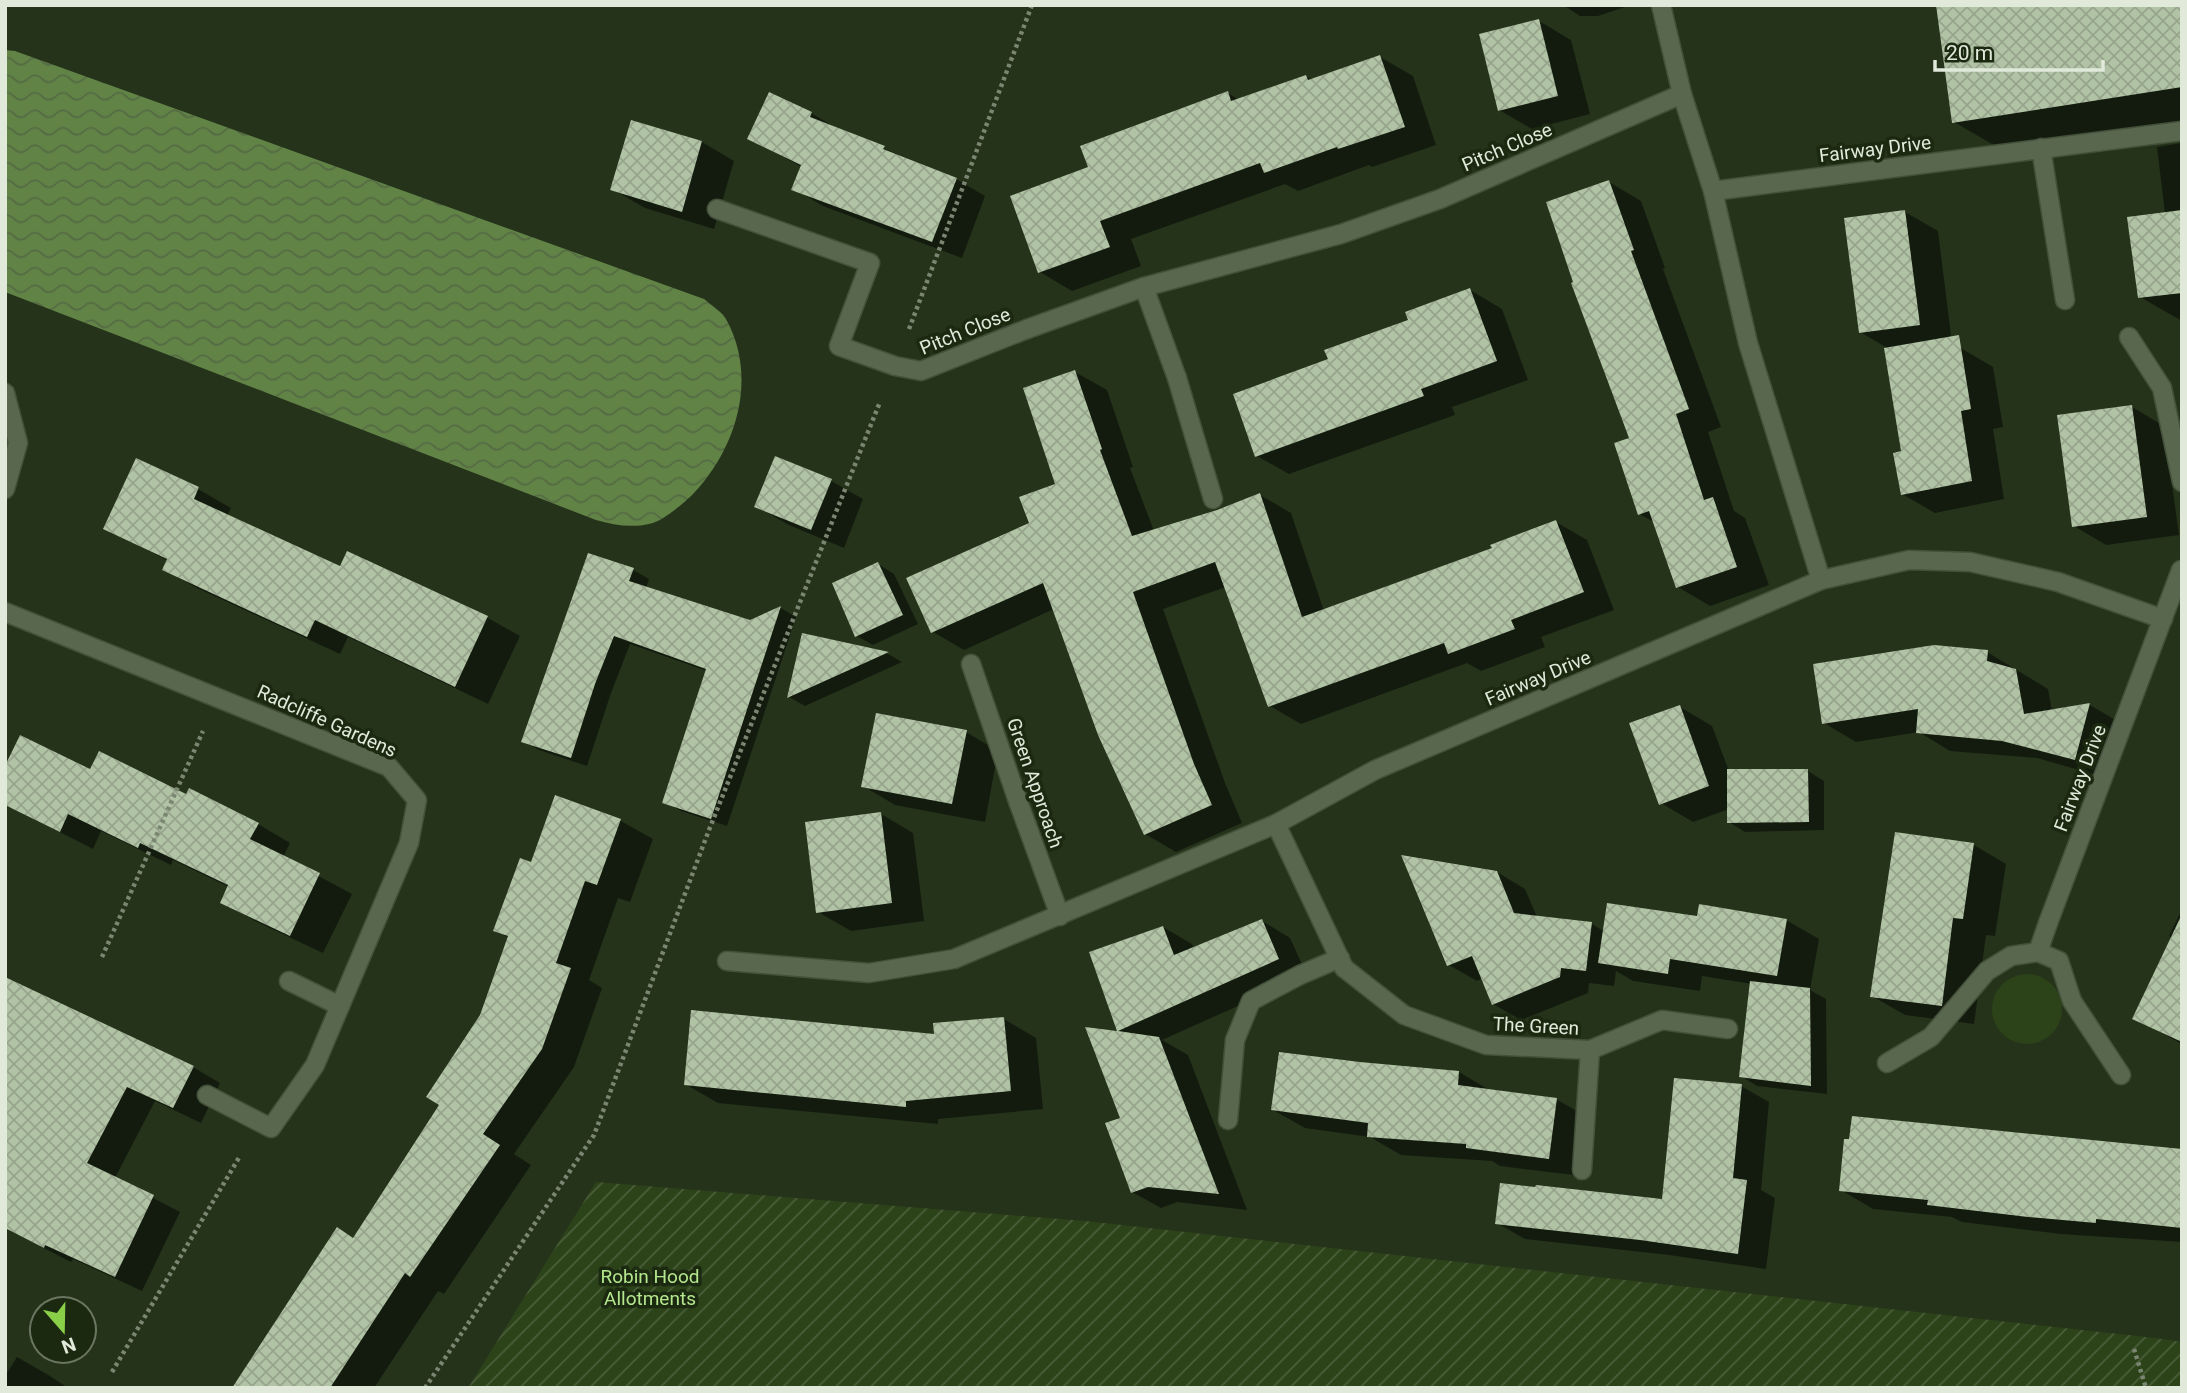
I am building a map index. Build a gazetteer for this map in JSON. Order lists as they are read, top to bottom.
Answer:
{
  "streets": {
    "street": [
      "Pitch Close",
      "Fairway Drive",
      "Radcliffe Gardens",
      "Green Approach",
      "The Green"
    ]
  },
  "crossings": [
    ["Fairway Drive", "The Green"]
  ],
  "parks": ["Robin Hood Allotments"],
  "scale_bar": "20 m",
  "north": "bottom"
}
